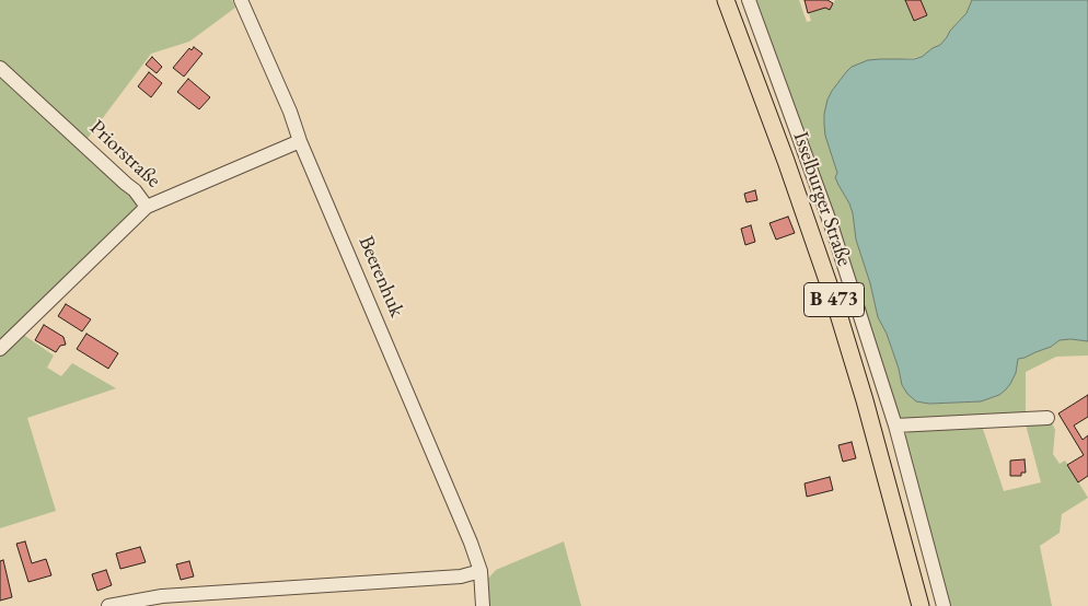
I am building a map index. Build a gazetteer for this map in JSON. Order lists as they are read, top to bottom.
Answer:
{
  "streets": {
    "main road": ["Isselburger Straße", "B 473"],
    "street": ["Priorstraße", "Beerenhuk"]
  },
  "crossings": [
    ["Priorstraße", "Beerenhuk"]
  ]
}
